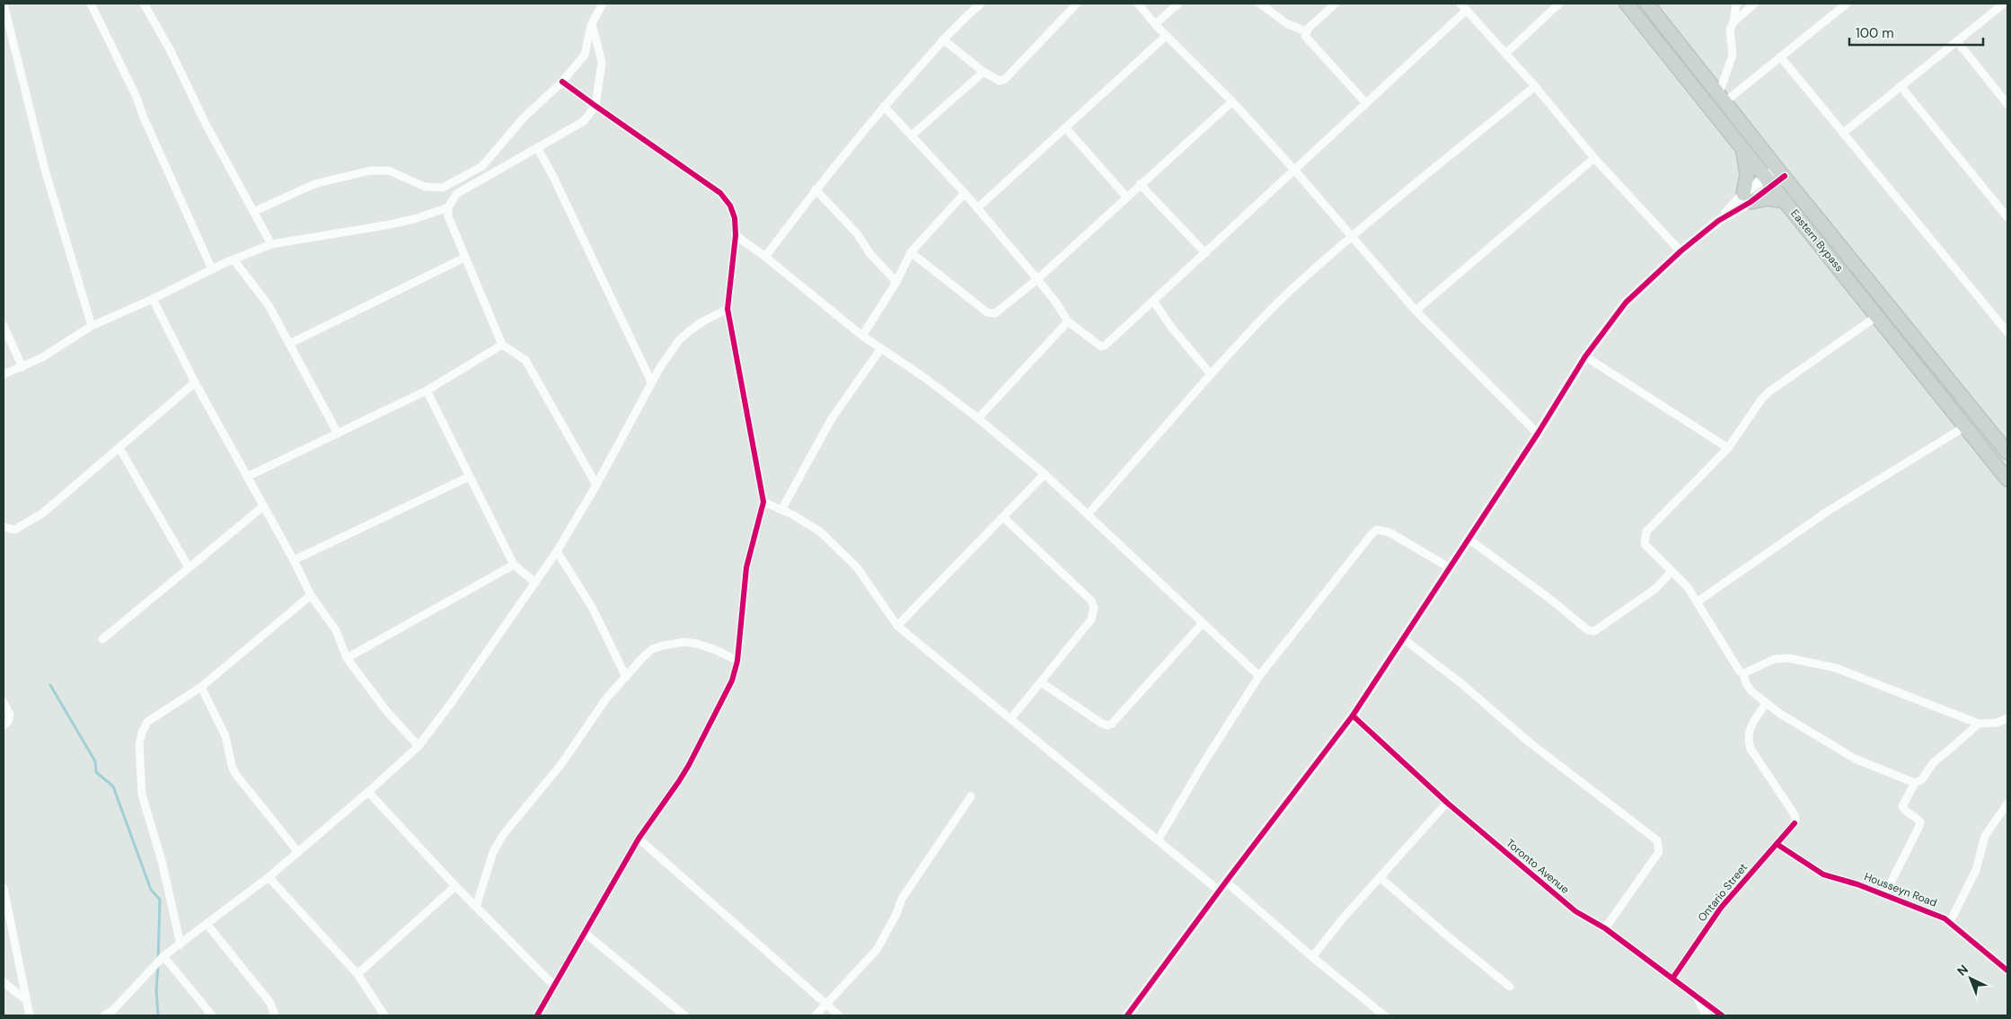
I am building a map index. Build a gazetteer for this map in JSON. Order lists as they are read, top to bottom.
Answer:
{
  "streets": {
    "main road": ["Eastern Bypass"],
    "street": ["Toronto Avenue", "Housseyn Road", "Ontario Street"]
  },
  "crossings": [
    ["Toronto Avenue", "Ontario Street"],
    ["Housseyn Road", "Ontario Street"]
  ],
  "scale_bar": "100 m",
  "north": "top left"
}
